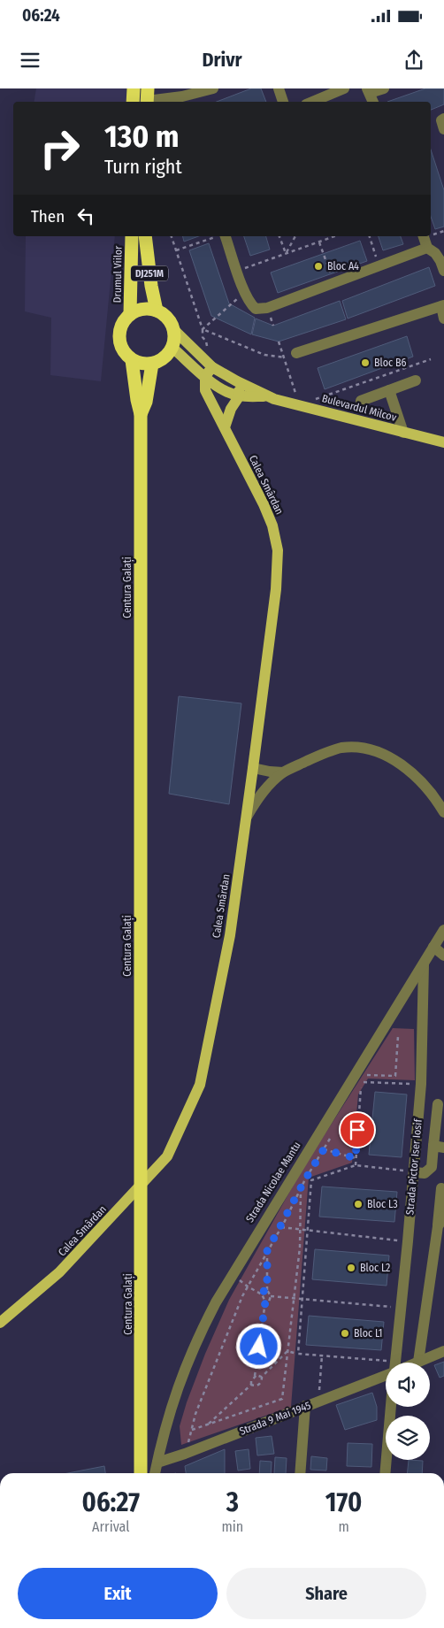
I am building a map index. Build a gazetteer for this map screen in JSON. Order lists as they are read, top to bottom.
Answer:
{
  "streets": {
    "highway": ["DJ251M", "Drumul Viilor", "Centura Galați"],
    "main road": ["Bulevardul Milcov", "Calea Smârdan"],
    "street": ["Strada Pictor Iser Iosif", "Strada Nicolae Mantu", "Strada 9 Mai 1945"]
  },
  "crossings": [
    ["DJ251M", "Drumul Viilor"],
    ["DJ251M", "Bulevardul Milcov"],
    ["DJ251M", "Centura Galați"],
    ["Drumul Viilor", "Bulevardul Milcov"],
    ["Drumul Viilor", "Centura Galați"],
    ["Bulevardul Milcov", "Centura Galați"],
    ["Strada Pictor Iser Iosif", "Strada Nicolae Mantu"],
    ["Strada Nicolae Mantu", "Strada 9 Mai 1945"]
  ],
  "places": [
    "Bloc A4",
    "Bloc B6",
    "Bloc L3",
    "Bloc L2",
    "Bloc L1"
  ],
  "page": {
    "status": "06:24",
    "header": "Drivr",
    "turn": ["130 m", "Turn right"],
    "then": "Then",
    "eta": [
      "06:27",
      "Arrival",
      "3",
      "min",
      "170",
      "m"
    ],
    "buttons": ["Exit", "Share"]
  }
}
